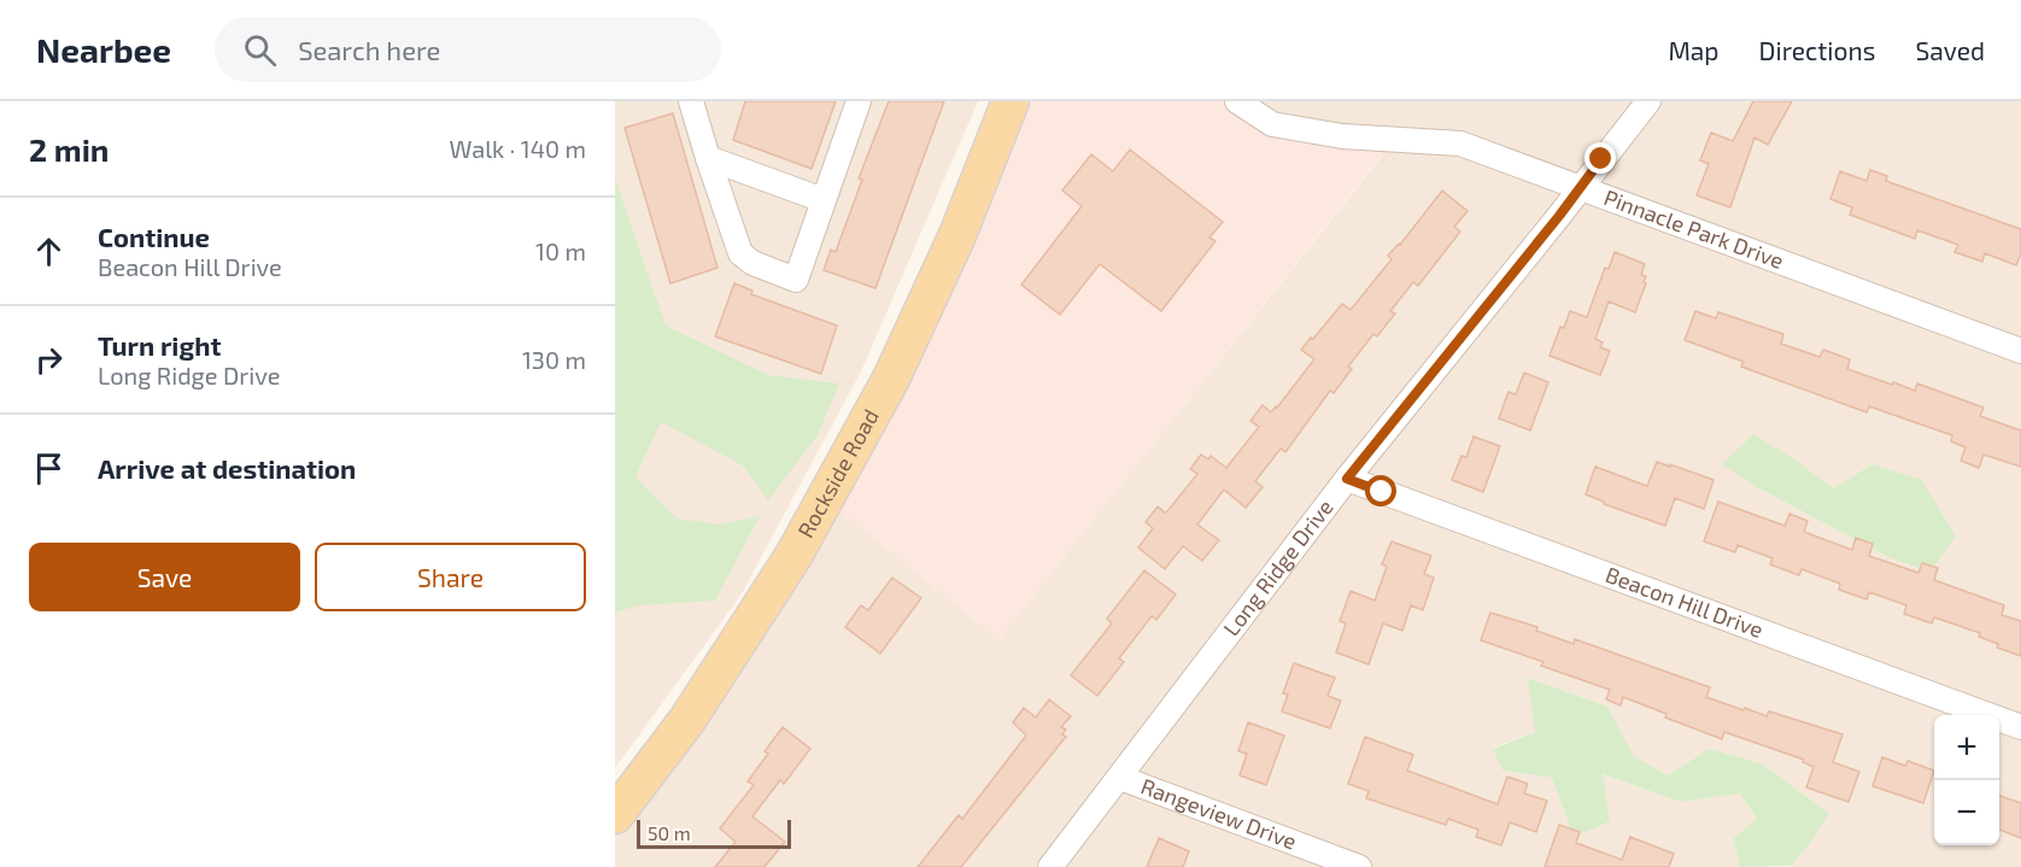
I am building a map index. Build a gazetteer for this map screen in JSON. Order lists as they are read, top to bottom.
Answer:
{
  "streets": {
    "main road": ["Rockside Road"],
    "street": [
      "Pinnacle Park Drive",
      "Long Ridge Drive",
      "Beacon Hill Drive",
      "Rangeview Drive"
    ]
  },
  "crossings": [
    ["Pinnacle Park Drive", "Long Ridge Drive"],
    ["Long Ridge Drive", "Beacon Hill Drive"],
    ["Long Ridge Drive", "Rangeview Drive"]
  ],
  "scale_bar": "50 m",
  "page": {
    "header": "Nearbee",
    "search": "Search here",
    "nav": ["Map", "Directions", "Saved"],
    "heading": ["2 min", "Walk · 140 m"],
    "list": [
      ["Continue", "Beacon Hill Drive", "10 m"],
      ["Turn right", "Long Ridge Drive", "130 m"],
      "Arrive at destination"
    ],
    "buttons": ["Save", "Share"],
    "map_buttons": ["+", "−"],
    "scale": "50 m"
  }
}
